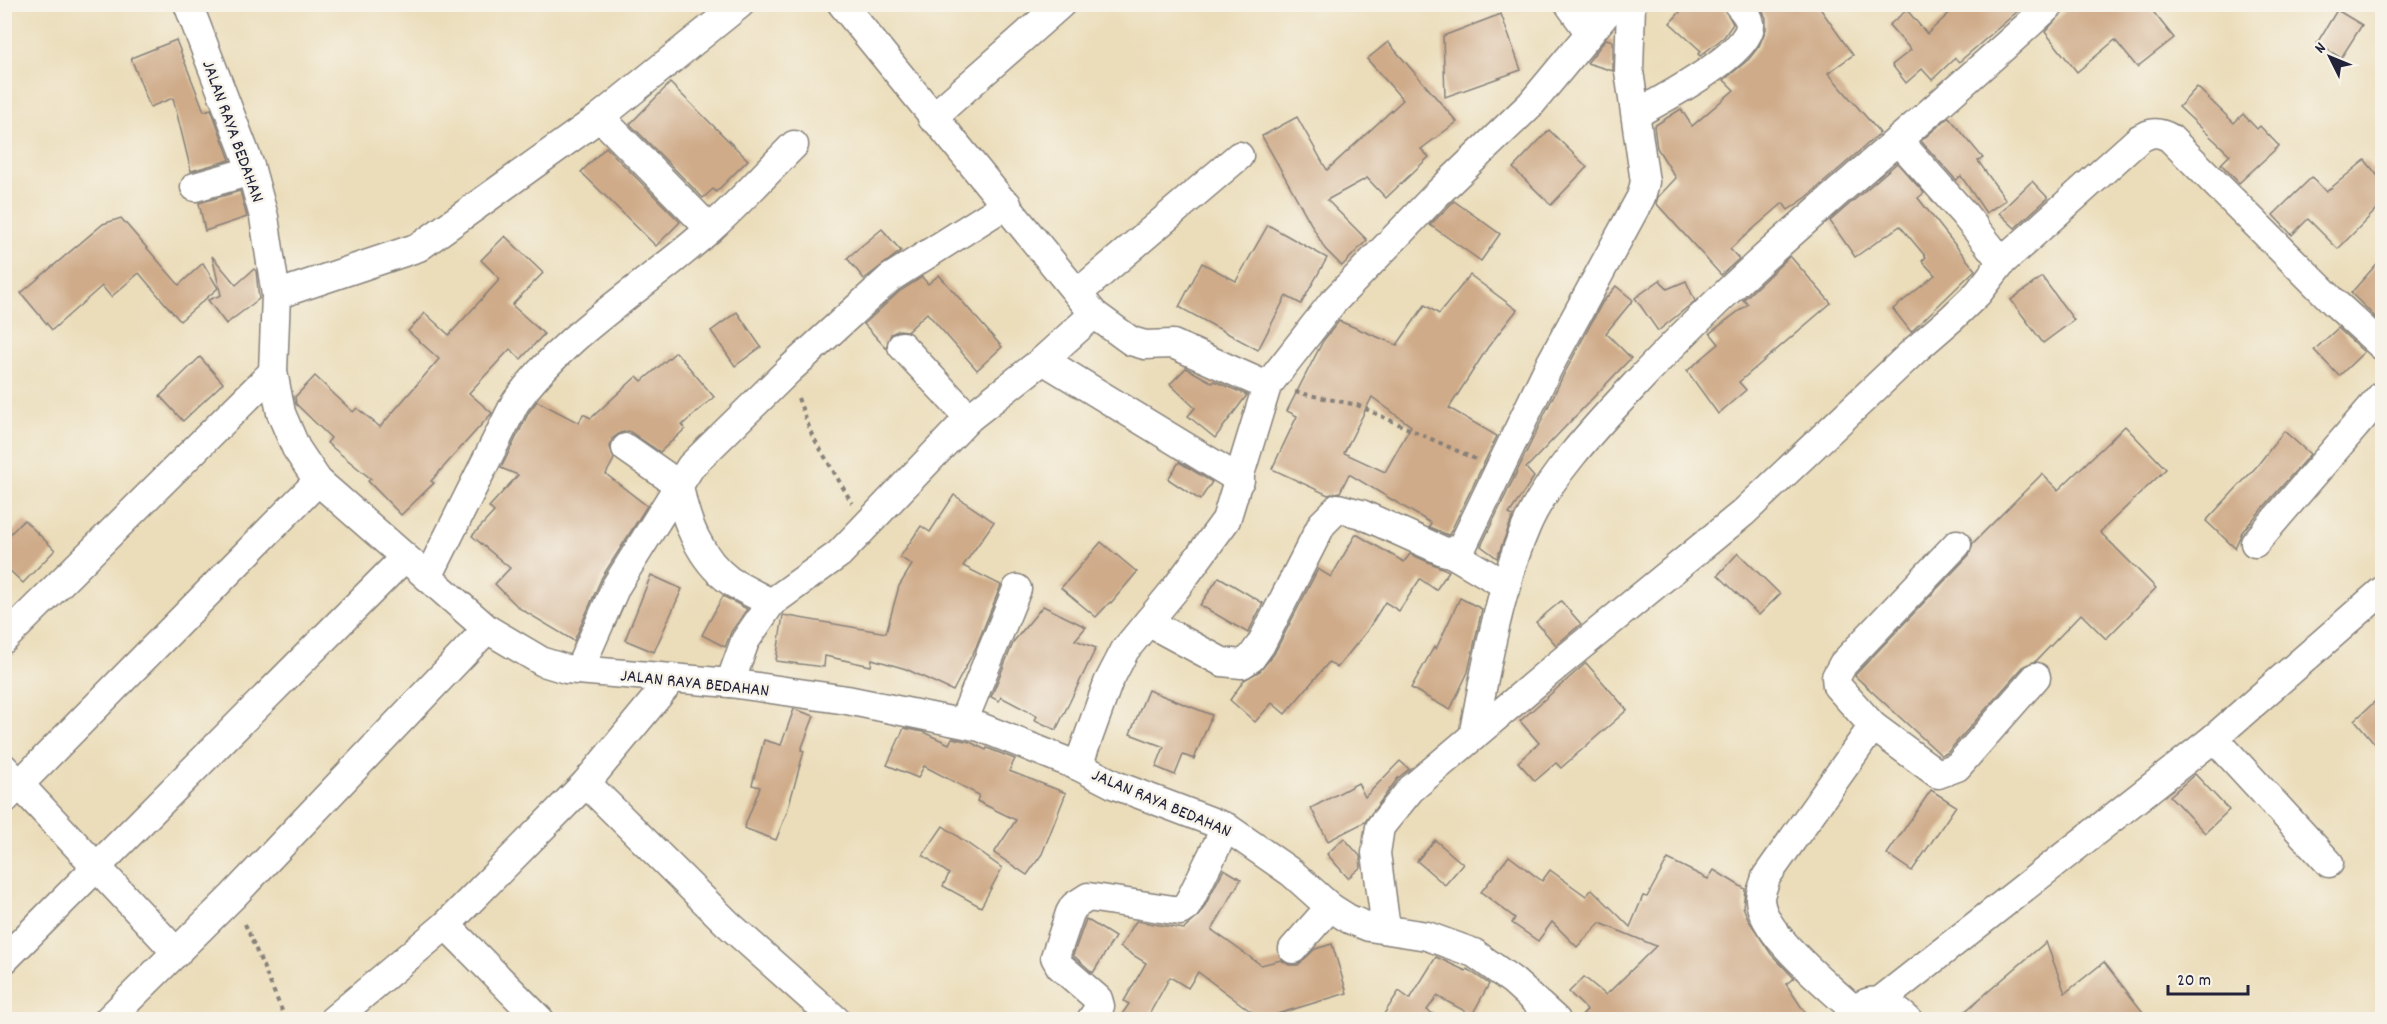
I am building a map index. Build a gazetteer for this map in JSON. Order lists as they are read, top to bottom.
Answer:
{
  "streets": {
    "street": ["JALAN RAYA BEDAHAN"]
  },
  "scale_bar": "20 m",
  "north": "top left"
}
